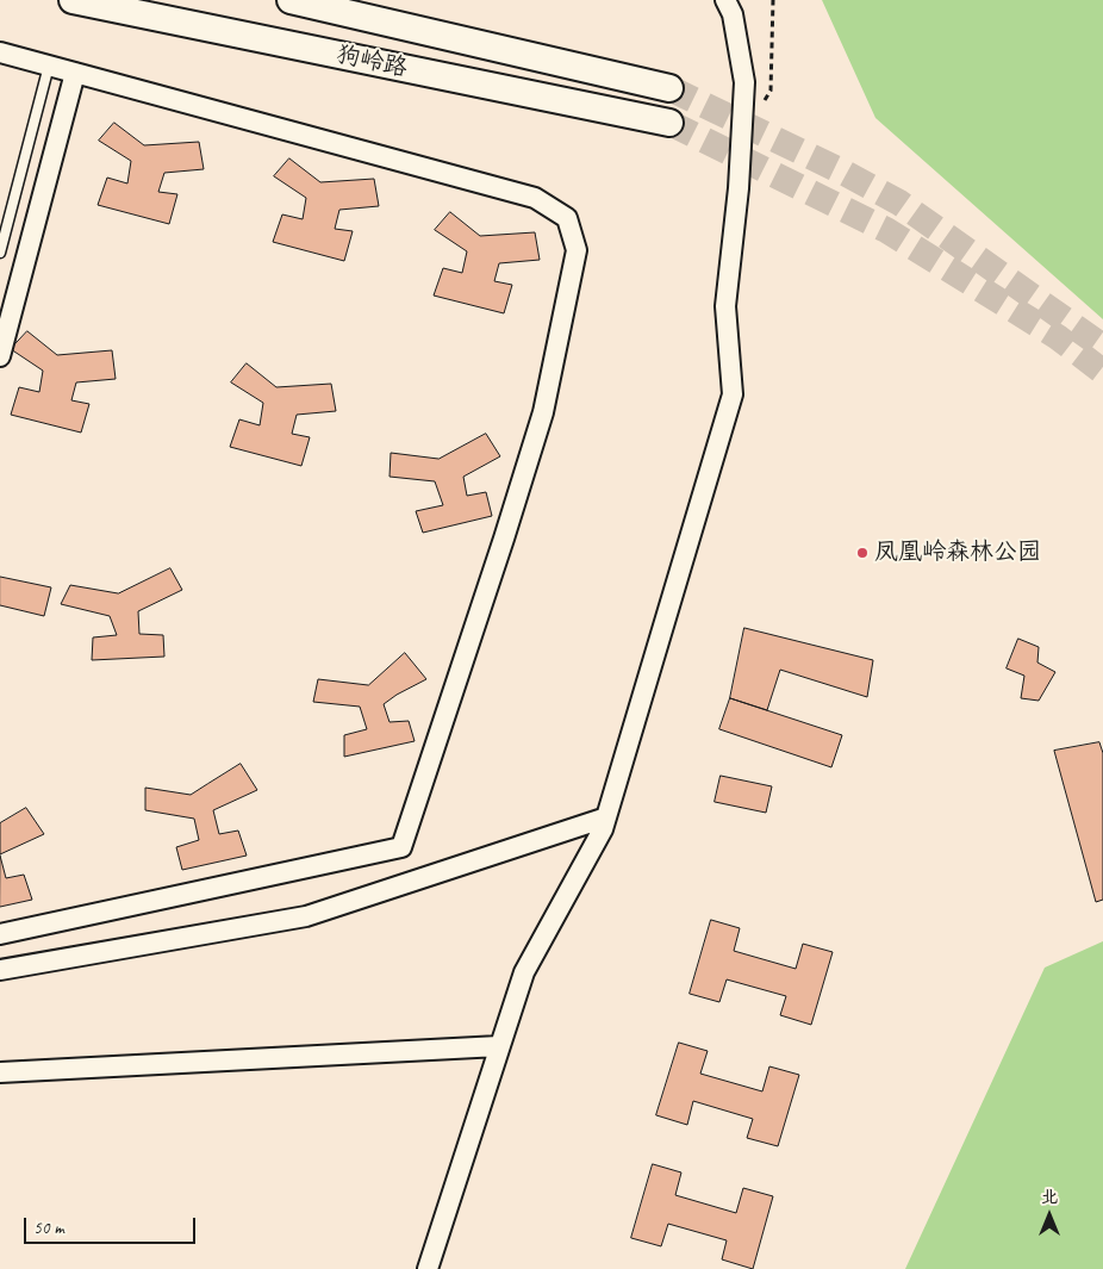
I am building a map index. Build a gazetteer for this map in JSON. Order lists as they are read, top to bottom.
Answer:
{
  "streets": {
    "main road": ["狗岭路"]
  },
  "places": ["凤凰岭森林公园"],
  "scale_bar": "50 m",
  "north": "top"
}
